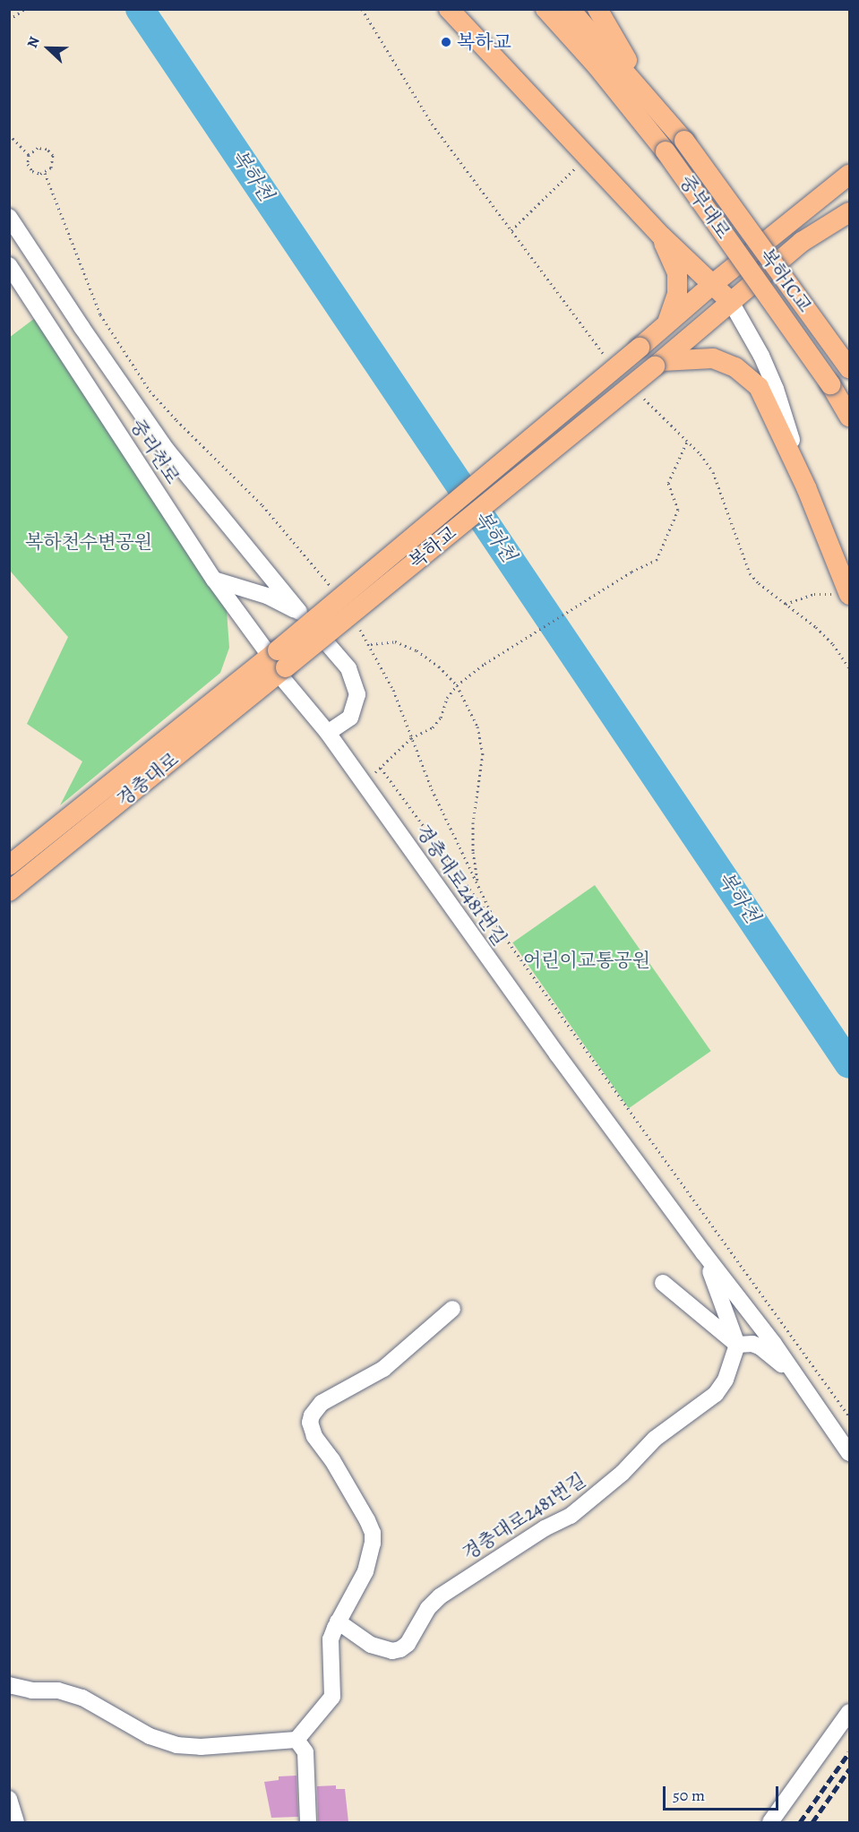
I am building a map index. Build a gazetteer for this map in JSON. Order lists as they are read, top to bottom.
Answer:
{
  "streets": {
    "main road": [
      "중부대로",
      "복하IC교",
      "복하교",
      "경충대로"
    ],
    "street": ["중리천로", "경충대로2481번길"]
  },
  "crossings": [
    ["중리천로", "복하교"],
    ["중리천로", "경충대로"],
    ["중리천로", "경충대로2481번길"],
    ["복하교", "경충대로"],
    ["복하교", "경충대로2481번길"],
    ["경충대로", "경충대로2481번길"]
  ],
  "water": ["복하천"],
  "parks": ["복하천수변공원", "어린이교통공원"],
  "places": ["복하교"],
  "scale_bar": "50 m",
  "north": "left"
}
